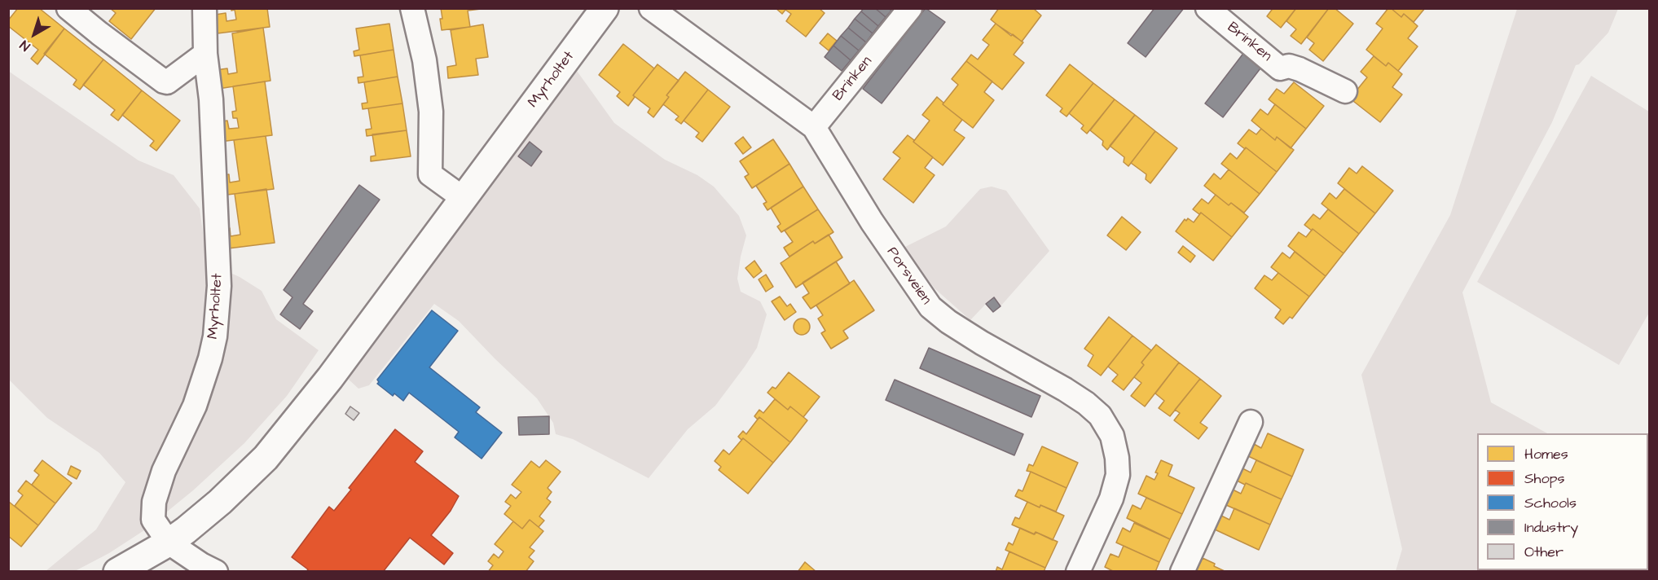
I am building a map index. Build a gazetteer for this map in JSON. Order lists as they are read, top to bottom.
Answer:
{
  "streets": {
    "main road": ["Myrholtet"],
    "street": ["Brinken", "Porsveien"]
  },
  "crossings": [
    ["Brinken", "Porsveien"]
  ],
  "legend": [
    "Homes",
    "Shops",
    "Schools",
    "Industry",
    "Other"
  ],
  "north": "bottom left"
}
